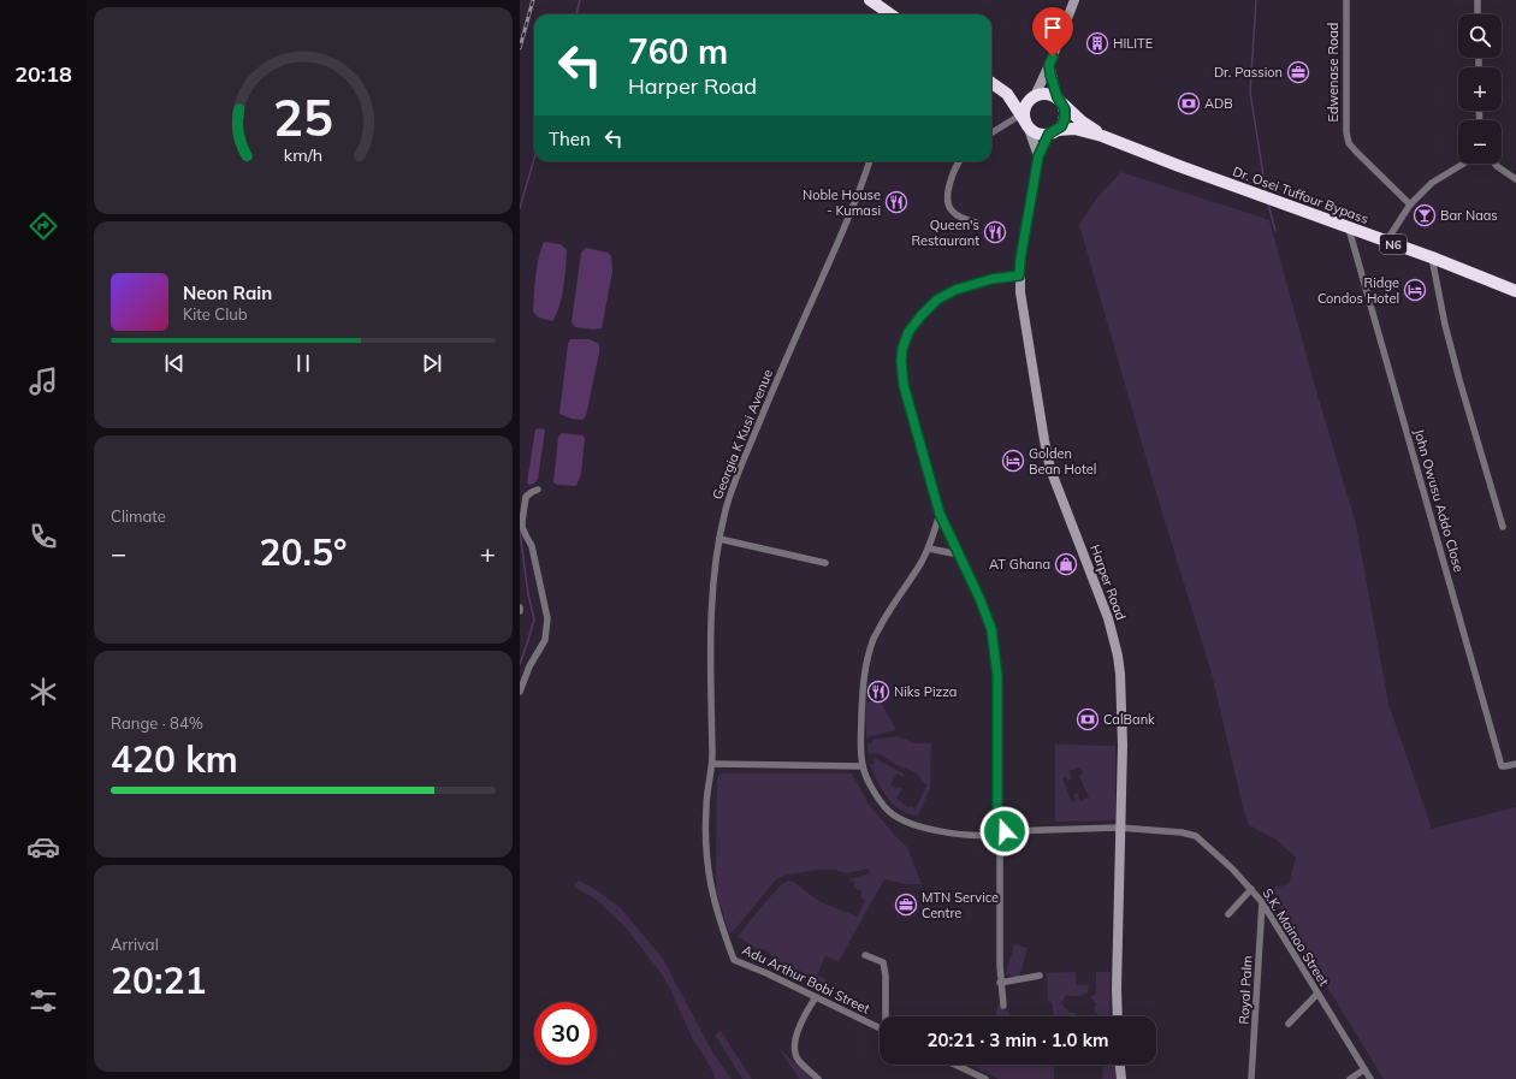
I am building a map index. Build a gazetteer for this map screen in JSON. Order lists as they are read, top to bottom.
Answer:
{
  "streets": {
    "highway": ["Dr. Osei Tuffour Bypass", "N6"],
    "main road": ["Harper Road"],
    "street": [
      "Edwenase Road",
      "Georgia K Kusi Avenue",
      "John Owusu Addo Close",
      "S.K. Mainoo Street",
      "Adu Arthur Bobi Street",
      "Royal Palm"
    ]
  },
  "crossings": [
    ["Dr. Osei Tuffour Bypass", "N6"],
    ["Dr. Osei Tuffour Bypass", "John Owusu Addo Close"],
    ["Dr. Osei Tuffour Bypass", "Harper Road"],
    ["N6", "Harper Road"],
    ["Georgia K Kusi Avenue", "Adu Arthur Bobi Street"],
    ["Harper Road", "S.K. Mainoo Street"],
    ["S.K. Mainoo Street", "Royal Palm"]
  ],
  "places": {
    "building": ["HILITE"],
    "office": ["Dr. Passion", "MTN Service Centre"],
    "bank": ["ADB", "CalBank"],
    "restaurant": ["Noble House - Kumasi", "Queen's Restaurant", "Niks Pizza"],
    "bar": ["Bar Naas"],
    "hotel": ["Ridge Condos Hotel", "Golden Bean Hotel"],
    "shop": ["AT Ghana"]
  },
  "page": {
    "tabs": "20:18",
    "map_buttons": ["+", "−"],
    "turn": ["760 m", "Harper Road"],
    "then": "Then",
    "song": ["Neon Rain", "Kite Club"],
    "tile": [
      "Climate",
      ["Range · 84%", "420 km"],
      ["Arrival", "20:21"]
    ],
    "heat": ["−", "20.5°", "+"],
    "limit": "30",
    "trip": "20:21 · 3 min · 1.0 km",
    "gauge": ["25", "km/h"]
  }
}
